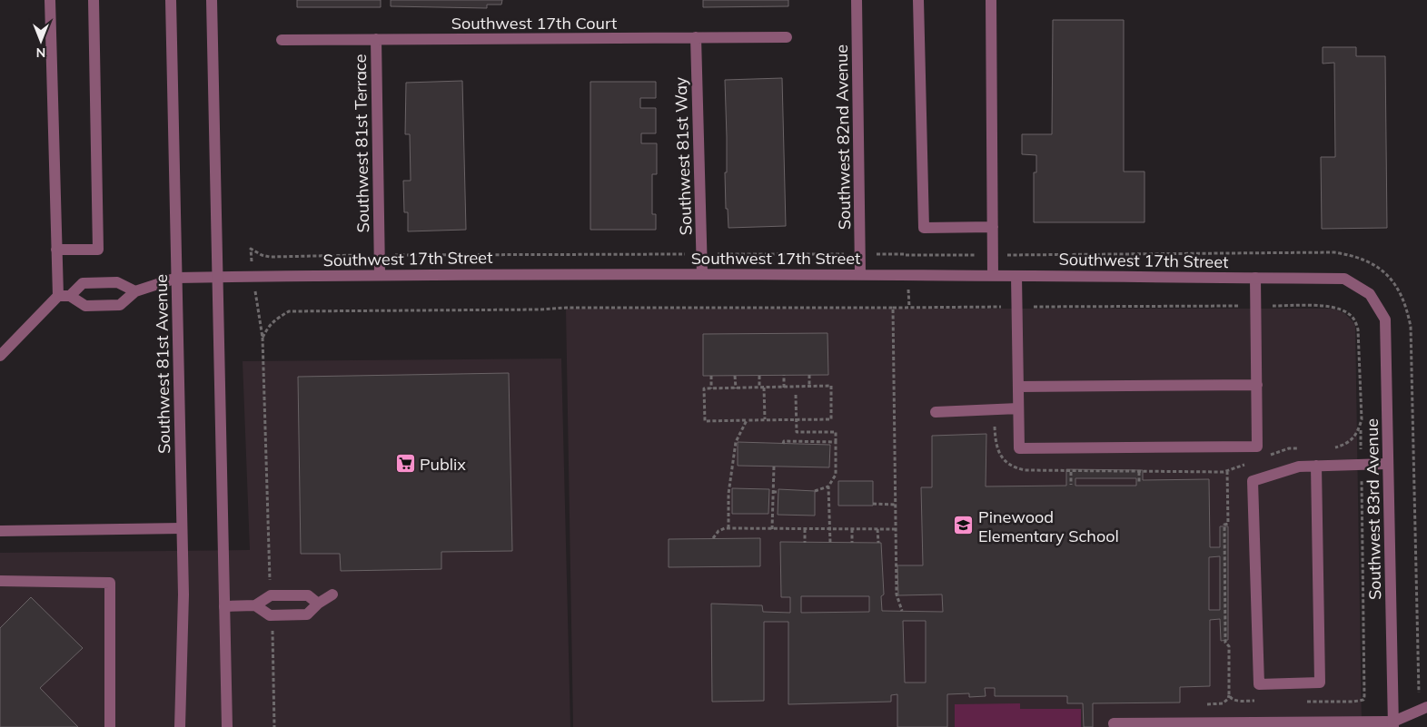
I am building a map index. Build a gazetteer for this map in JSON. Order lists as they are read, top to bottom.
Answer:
{
  "streets": {
    "street": [
      "Southwest 17th Court",
      "Southwest 82nd Avenue",
      "Southwest 81st Terrace",
      "Southwest 81st Way",
      "Southwest 17th Street",
      "Southwest 81st Avenue",
      "Southwest 83rd Avenue"
    ]
  },
  "crossings": [
    ["Southwest 17th Court", "Southwest 81st Terrace"],
    ["Southwest 17th Court", "Southwest 81st Way"],
    ["Southwest 82nd Avenue", "Southwest 17th Street"],
    ["Southwest 81st Terrace", "Southwest 17th Street"],
    ["Southwest 81st Way", "Southwest 17th Street"],
    ["Southwest 17th Street", "Southwest 81st Avenue"],
    ["Southwest 17th Street", "Southwest 83rd Avenue"]
  ],
  "places": {
    "supermarket": ["Publix"],
    "school or university": ["Pinewood Elementary School"]
  },
  "north": "bottom"
}
